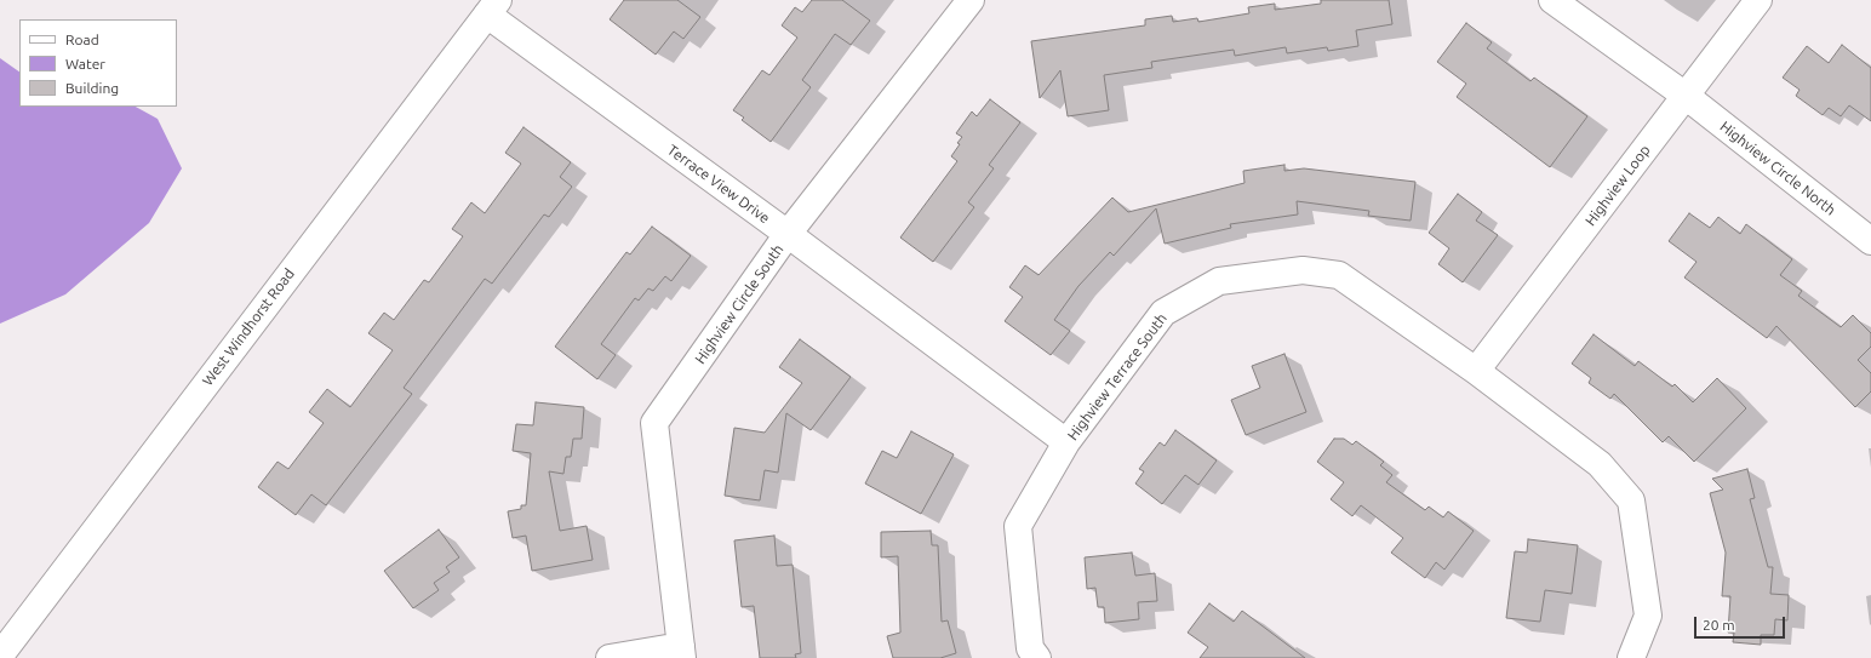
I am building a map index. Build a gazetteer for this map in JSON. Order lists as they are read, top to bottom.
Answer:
{
  "streets": {
    "street": [
      "Highview Circle North",
      "Terrace View Drive",
      "Highview Loop",
      "Highview Circle South",
      "West Windhorst Road",
      "Highview Terrace South"
    ]
  },
  "crossings": [
    ["Highview Circle North", "Highview Loop"],
    ["Terrace View Drive", "Highview Circle South"],
    ["Terrace View Drive", "West Windhorst Road"],
    ["Terrace View Drive", "Highview Terrace South"],
    ["Highview Loop", "Highview Terrace South"]
  ],
  "legend": ["Road", "Water", "Building"],
  "scale_bar": "20 m"
}
